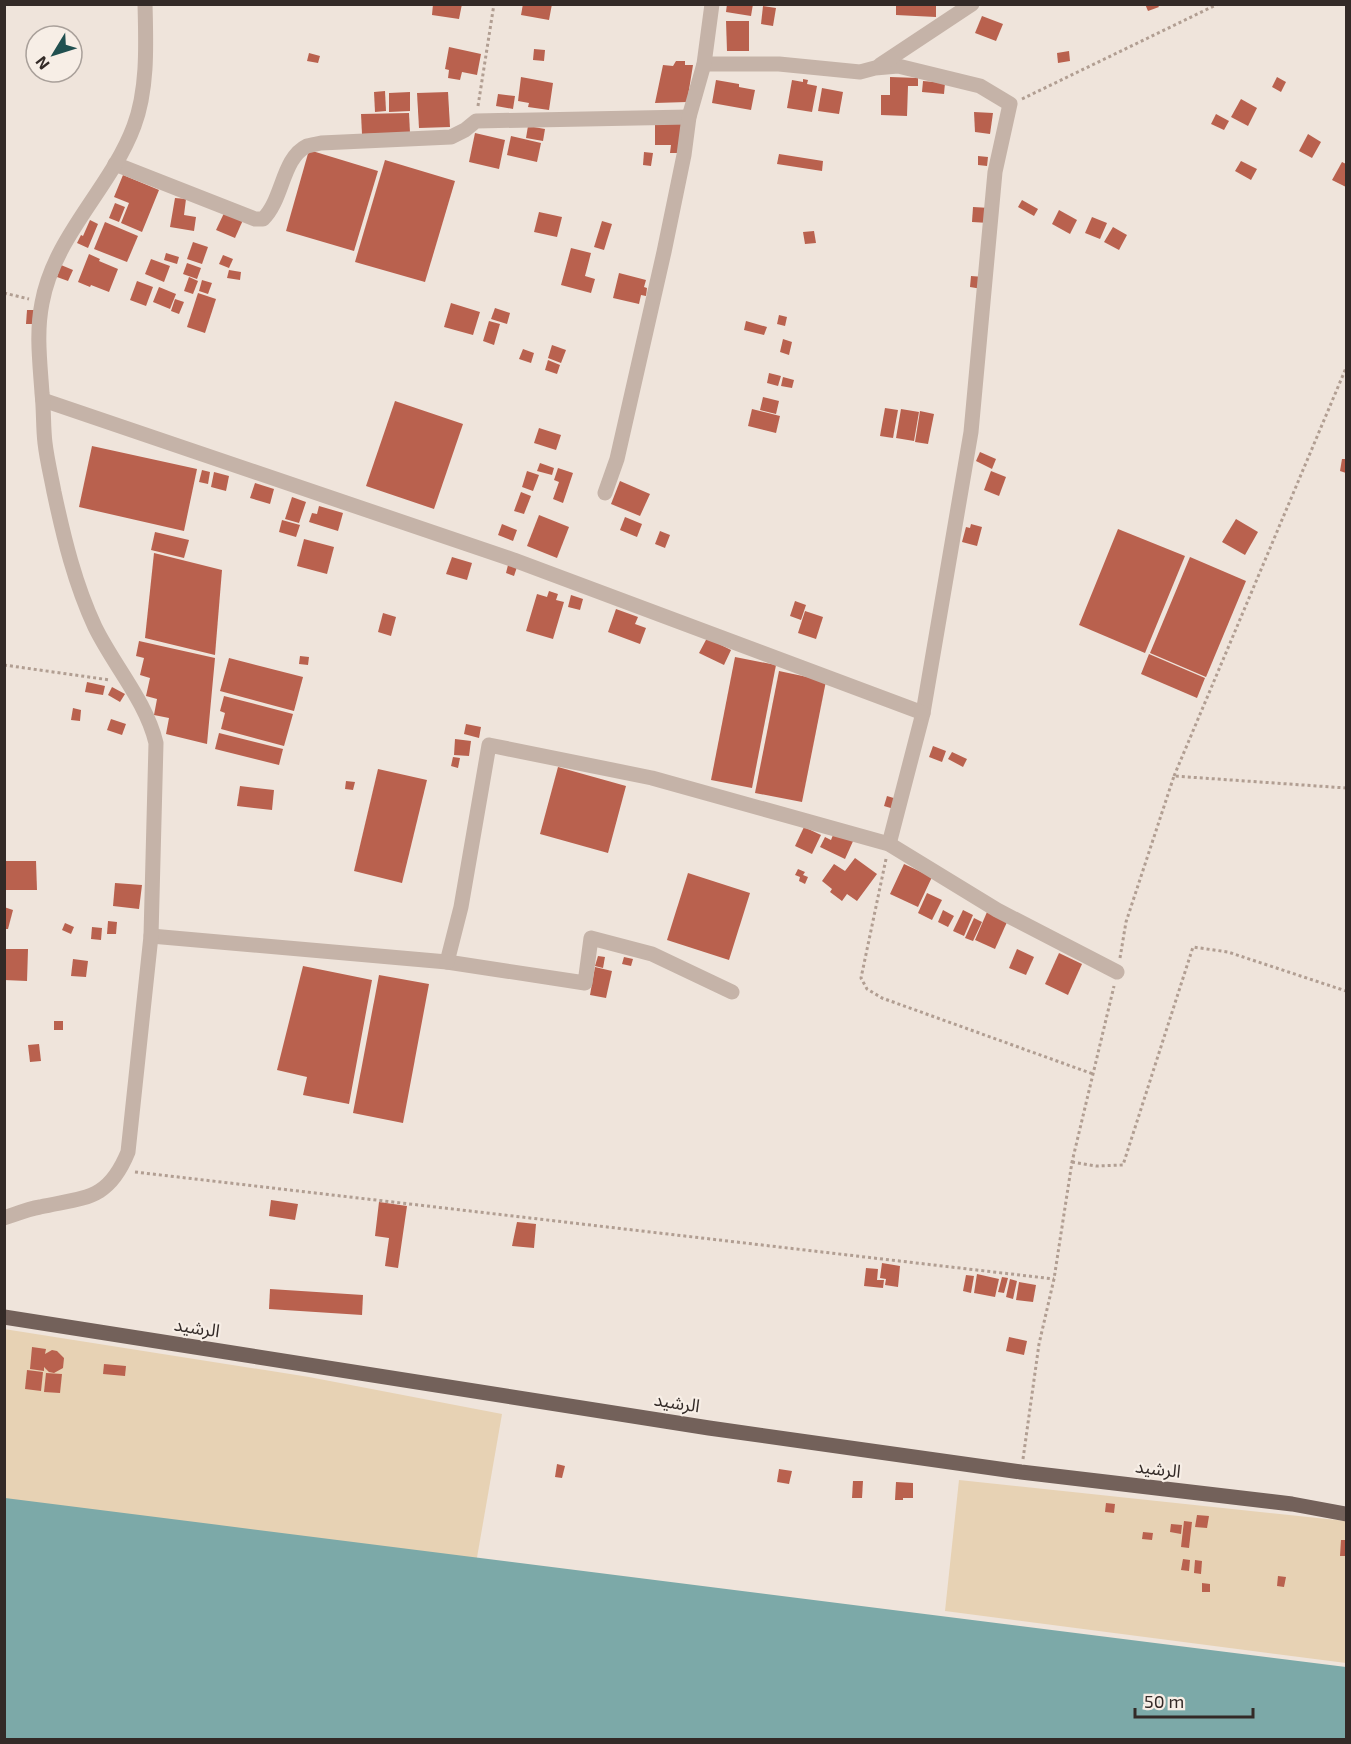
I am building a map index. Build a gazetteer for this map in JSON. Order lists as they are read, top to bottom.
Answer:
{
  "streets": {
    "main road": ["الرشيد"]
  },
  "scale_bar": "50 m",
  "north": "bottom left"
}
